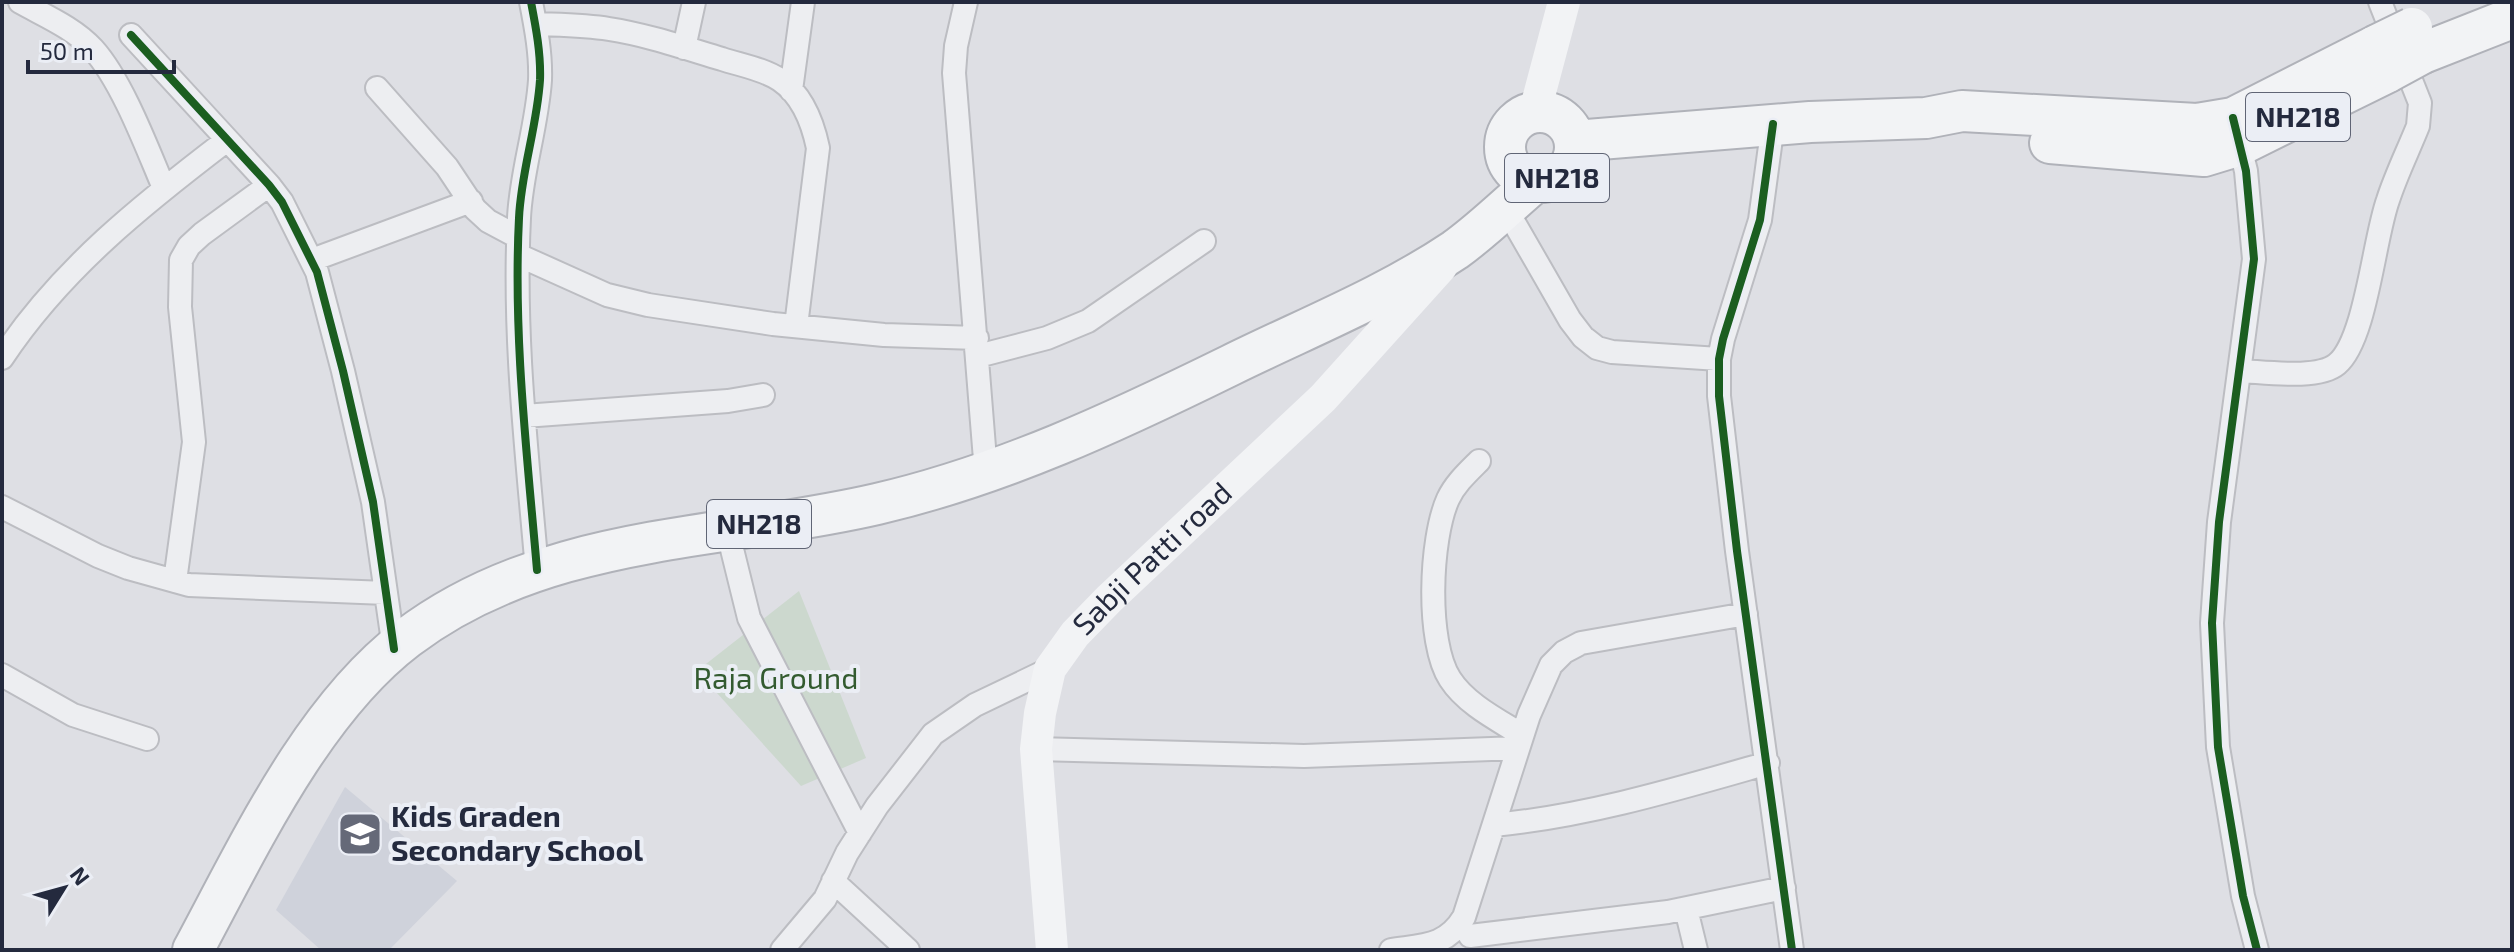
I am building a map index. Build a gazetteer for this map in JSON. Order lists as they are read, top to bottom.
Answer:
{
  "streets": {
    "highway": ["NH218"],
    "main road": ["Sabji Patti road"]
  },
  "crossings": [
    ["NH218", "Sabji Patti road"]
  ],
  "parks": ["Raja Ground"],
  "places": {
    "school or university": ["Kids Graden Secondary School"]
  },
  "scale_bar": "50 m",
  "north": "top right"
}
